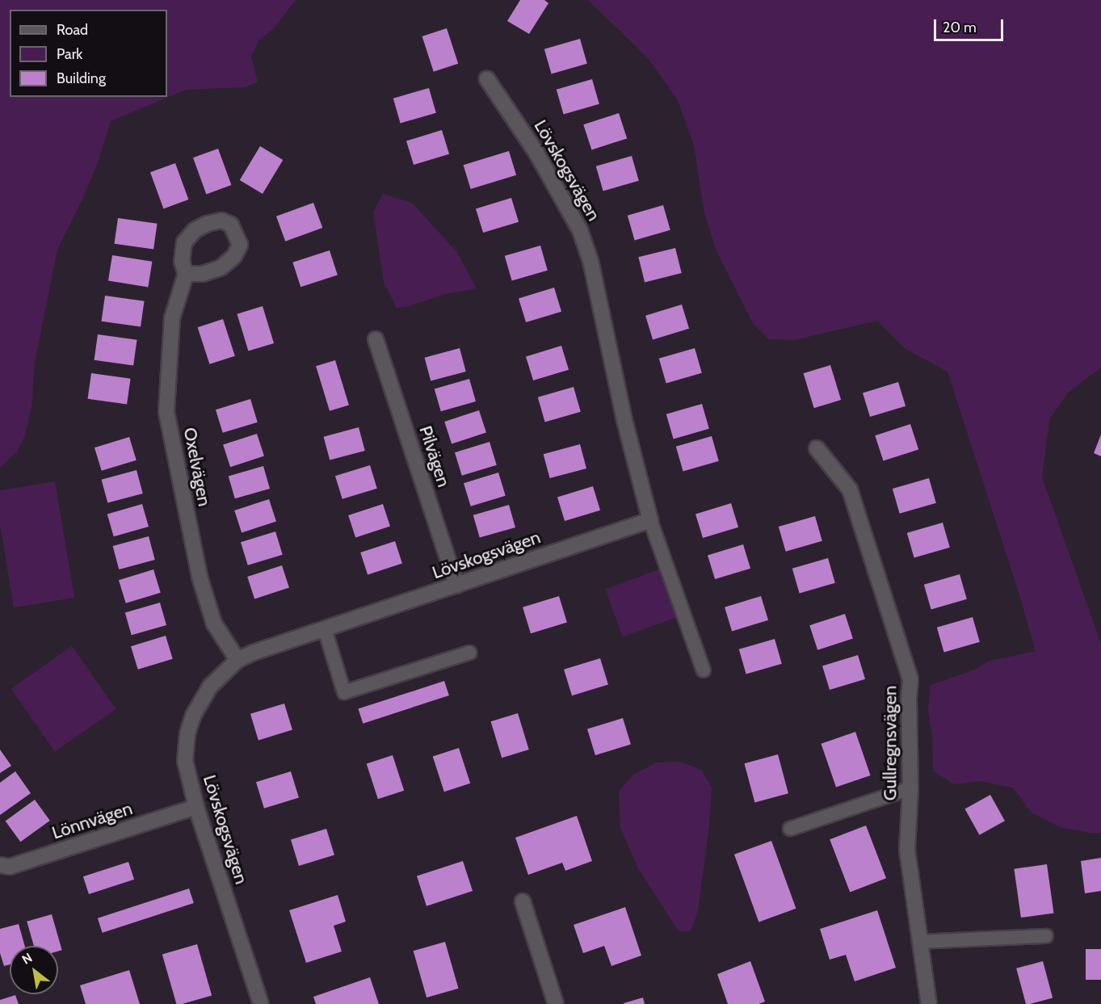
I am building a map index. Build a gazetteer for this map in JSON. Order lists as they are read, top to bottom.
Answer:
{
  "streets": {
    "street": [
      "Lövskogsvägen",
      "Pilvägen",
      "Oxelvägen",
      "Gullregnsvägen",
      "Lönnvägen"
    ]
  },
  "crossings": [
    ["Lövskogsvägen", "Pilvägen"],
    ["Lövskogsvägen", "Oxelvägen"],
    ["Lövskogsvägen", "Lönnvägen"]
  ],
  "legend": ["Road", "Park", "Building"],
  "scale_bar": "20 m",
  "north": "top left"
}
